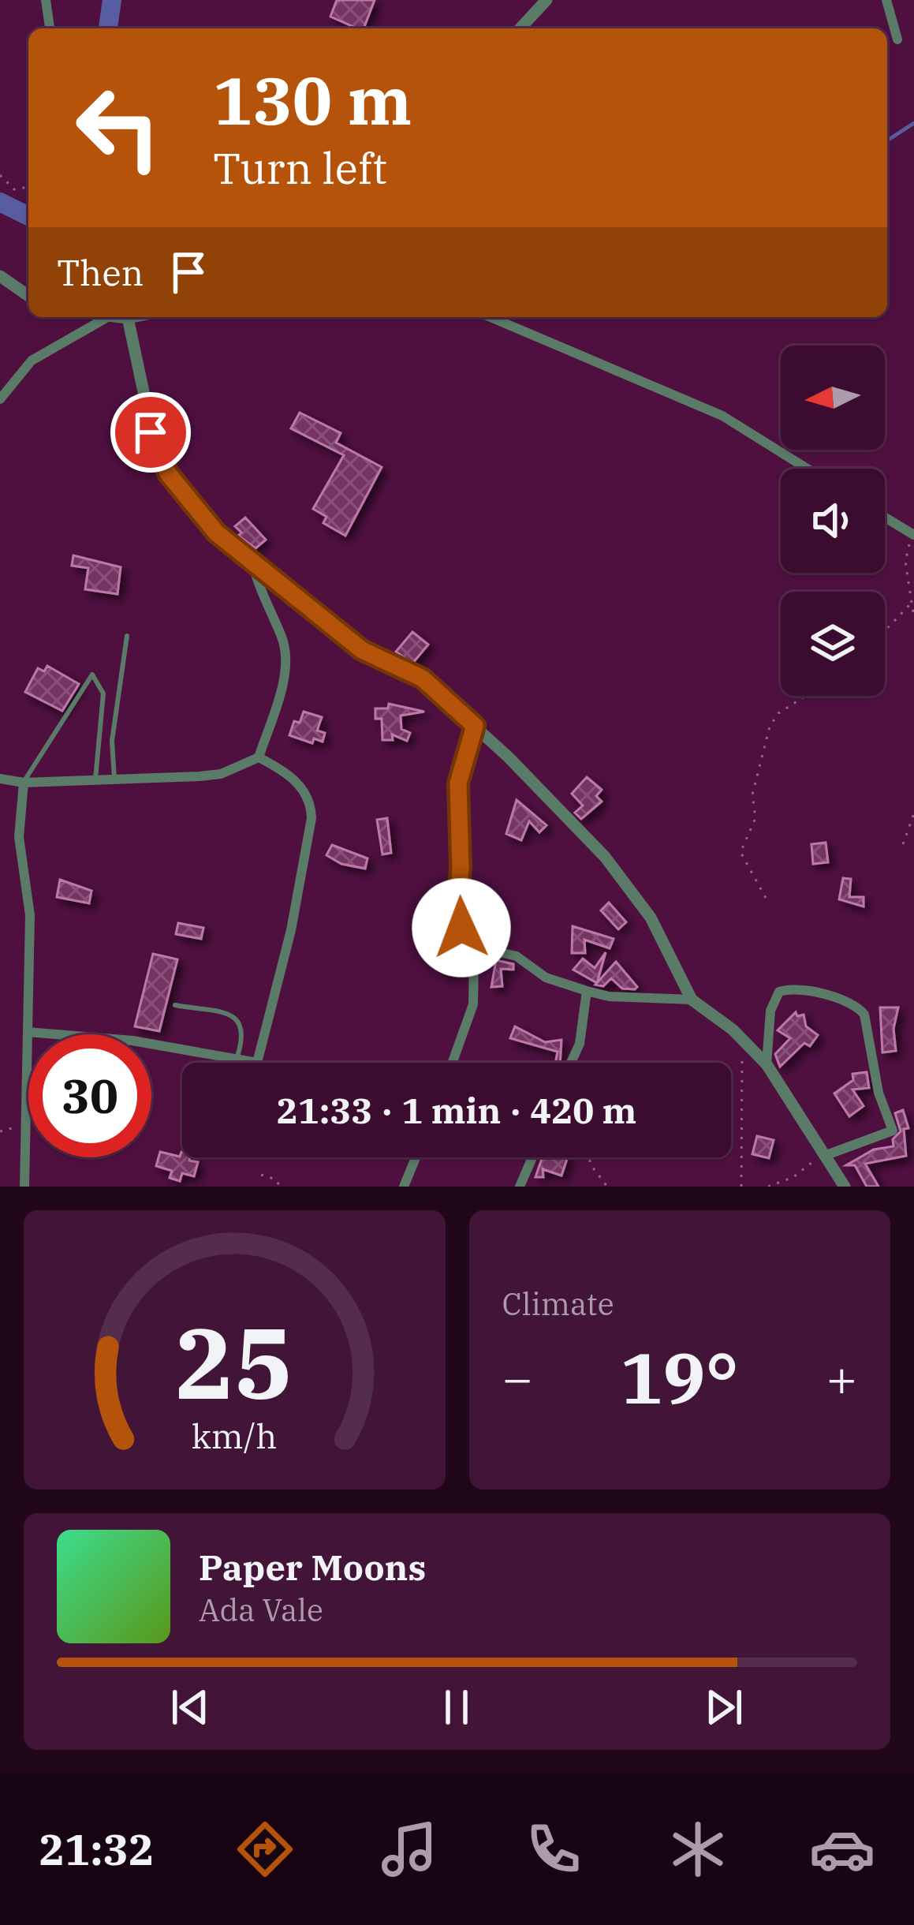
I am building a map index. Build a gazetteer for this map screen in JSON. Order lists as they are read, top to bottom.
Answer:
{
  "north": "left",
  "page": {
    "turn": ["130 m", "Turn left"],
    "then": "Then",
    "limit": "30",
    "trip": "21:33 · 1 min · 420 m",
    "tile": "Climate",
    "heat": ["−", "19°", "+"],
    "song": ["Paper Moons", "Ada Vale"],
    "tabs": "21:32",
    "gauge": ["25", "km/h"]
  }
}
